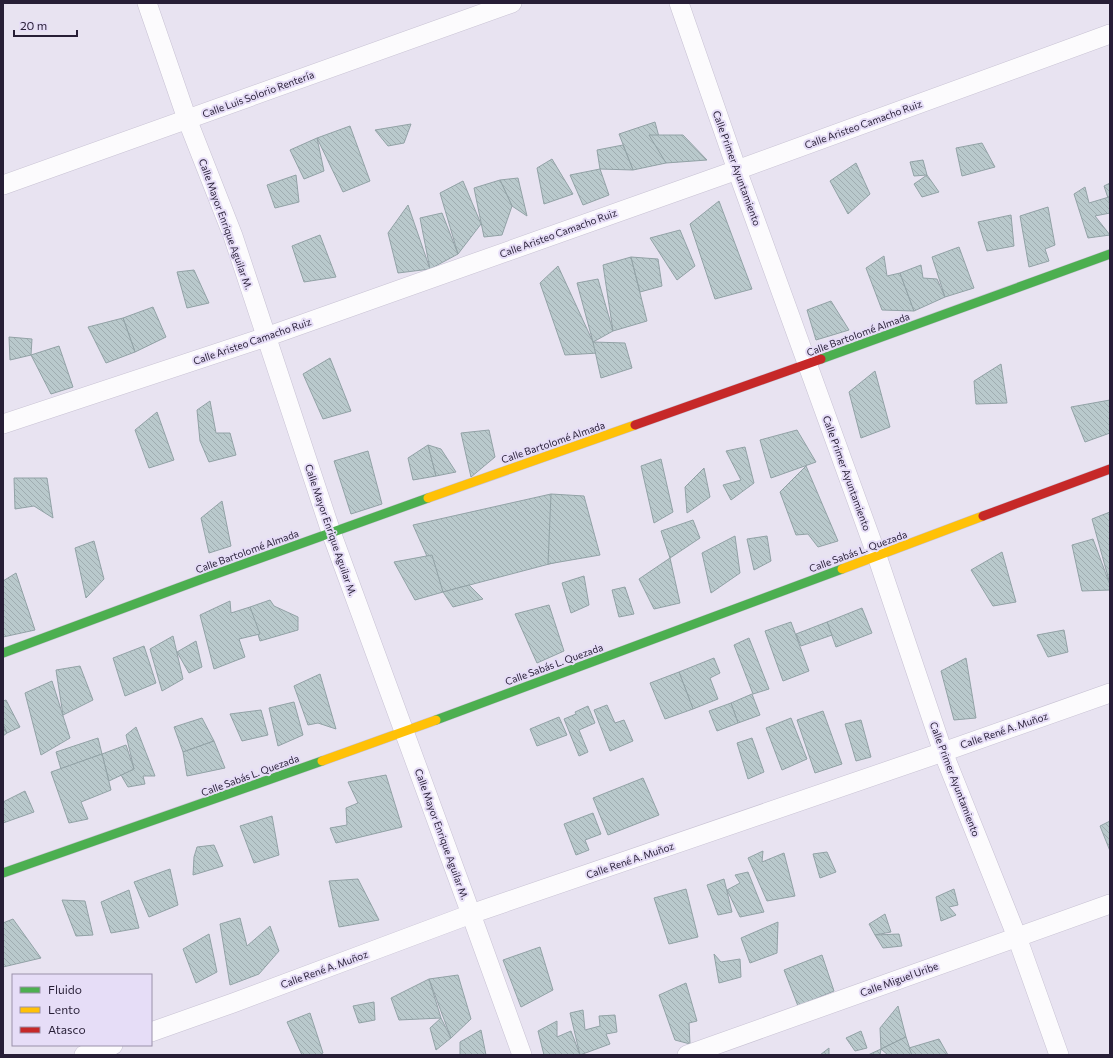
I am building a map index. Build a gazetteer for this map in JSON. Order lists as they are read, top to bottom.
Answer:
{
  "streets": {
    "street": [
      "Calle Luis Solorio Rentería",
      "Calle Aristeo Camacho Ruiz",
      "Calle Primer Ayuntamiento",
      "Calle Mayor Enrique Aguilar M.",
      "Calle Bartolomé Almada",
      "Calle Sabás L. Quezada",
      "Calle René A. Muñoz",
      "Calle Miguel Uribe"
    ]
  },
  "crossings": [
    ["Calle Luis Solorio Rentería", "Calle Mayor Enrique Aguilar M."],
    ["Calle Aristeo Camacho Ruiz", "Calle Primer Ayuntamiento"],
    ["Calle Aristeo Camacho Ruiz", "Calle Mayor Enrique Aguilar M."],
    ["Calle Primer Ayuntamiento", "Calle Bartolomé Almada"],
    ["Calle Primer Ayuntamiento", "Calle Sabás L. Quezada"],
    ["Calle Primer Ayuntamiento", "Calle René A. Muñoz"],
    ["Calle Primer Ayuntamiento", "Calle Miguel Uribe"],
    ["Calle Mayor Enrique Aguilar M.", "Calle Bartolomé Almada"],
    ["Calle Mayor Enrique Aguilar M.", "Calle Sabás L. Quezada"],
    ["Calle Mayor Enrique Aguilar M.", "Calle René A. Muñoz"]
  ],
  "legend": ["Fluido", "Lento", "Atasco"],
  "scale_bar": "20 m"
}
